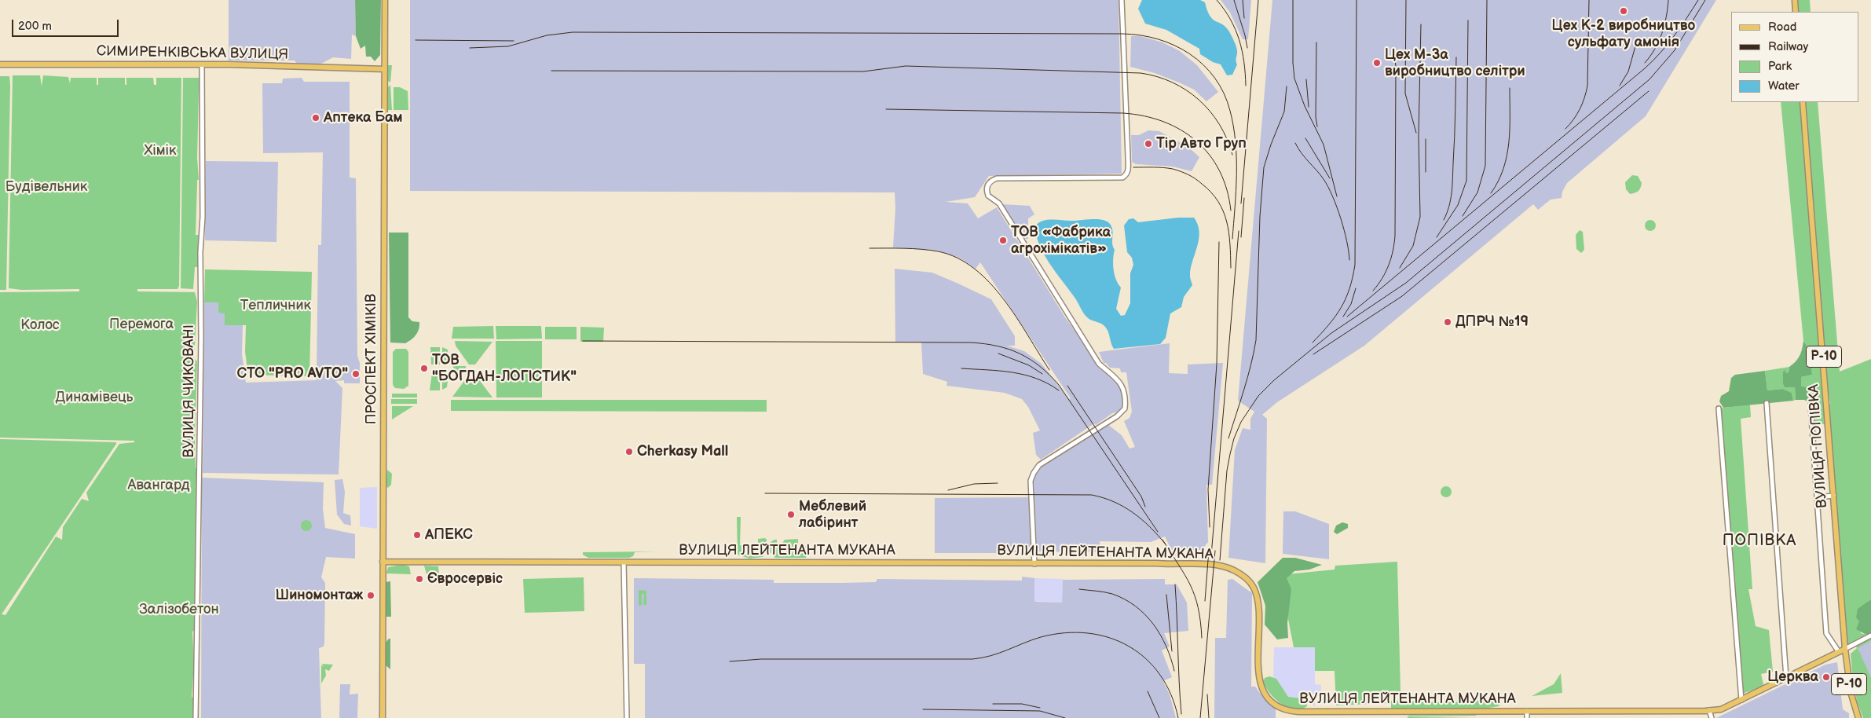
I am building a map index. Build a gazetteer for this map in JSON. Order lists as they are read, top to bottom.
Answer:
{
  "streets": {
    "main road": [
      "СИМИРЕНКІВСЬКА ВУЛИЦЯ",
      "Р-10",
      "ПРОСПЕКТ ХІМІКІВ",
      "ВУЛИЦЯ ПОПІВКА",
      "ВУЛИЦЯ ЛЕЙТЕНАНТА МУКАНА"
    ],
    "street": ["ВУЛИЦЯ ЧИКОВАНІ"]
  },
  "crossings": [
    ["СИМИРЕНКІВСЬКА ВУЛИЦЯ", "ПРОСПЕКТ ХІМІКІВ"],
    ["СИМИРЕНКІВСЬКА ВУЛИЦЯ", "ВУЛИЦЯ ЧИКОВАНІ"],
    ["Р-10", "ВУЛИЦЯ ПОПІВКА"],
    ["Р-10", "ВУЛИЦЯ ЛЕЙТЕНАНТА МУКАНА"],
    ["ПРОСПЕКТ ХІМІКІВ", "ВУЛИЦЯ ЛЕЙТЕНАНТА МУКАНА"],
    ["ВУЛИЦЯ ПОПІВКА", "ВУЛИЦЯ ЛЕЙТЕНАНТА МУКАНА"]
  ],
  "districts": ["ПОПІВКА"],
  "parks": [
    "Хімік",
    "Будівельник",
    "Тепличник",
    "Перемога",
    "Колос",
    "Динамівець",
    "Авангард",
    "Залізобетон"
  ],
  "places": [
    "Цех К-2 виробництво сульфату амонія",
    "Цех М-3а виробництво селітри",
    "Аптека Бам",
    "Тір Авто Груп",
    "ТОВ «Фабрика агрохімікатів»",
    "ДПРЧ №19",
    "ТОВ \"БОГДАН-ЛОГІСТИК\"",
    "СТО \"PRO AVTO\"",
    "Cherkasy Mall",
    "Меблевий лабіринт",
    "АПЕКС",
    "Євросервіс",
    "Шиномонтаж",
    "Церква"
  ],
  "legend": [
    "Road",
    "Railway",
    "Park",
    "Water"
  ],
  "scale_bar": "200 m"
}
